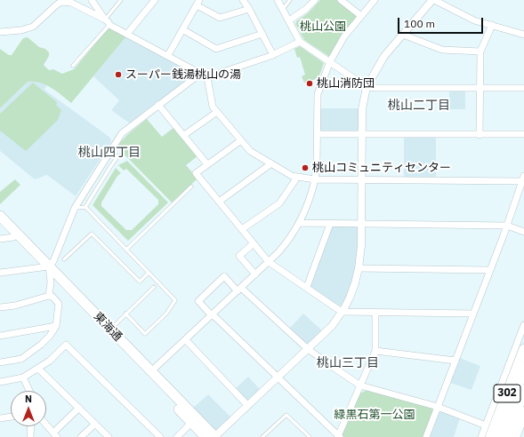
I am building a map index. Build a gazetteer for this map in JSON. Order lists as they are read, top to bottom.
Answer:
{
  "streets": {
    "main road": ["東海通", "302"]
  },
  "districts": ["桃山二丁目", "桃山四丁目", "桃山三丁目"],
  "parks": ["桃山公園", "緑黒石第一公園"],
  "places": ["スーパー銭湯桃山の湯", "桃山消防団", "桃山コミュニティセンター"],
  "scale_bar": "100 m",
  "north": "top"
}
